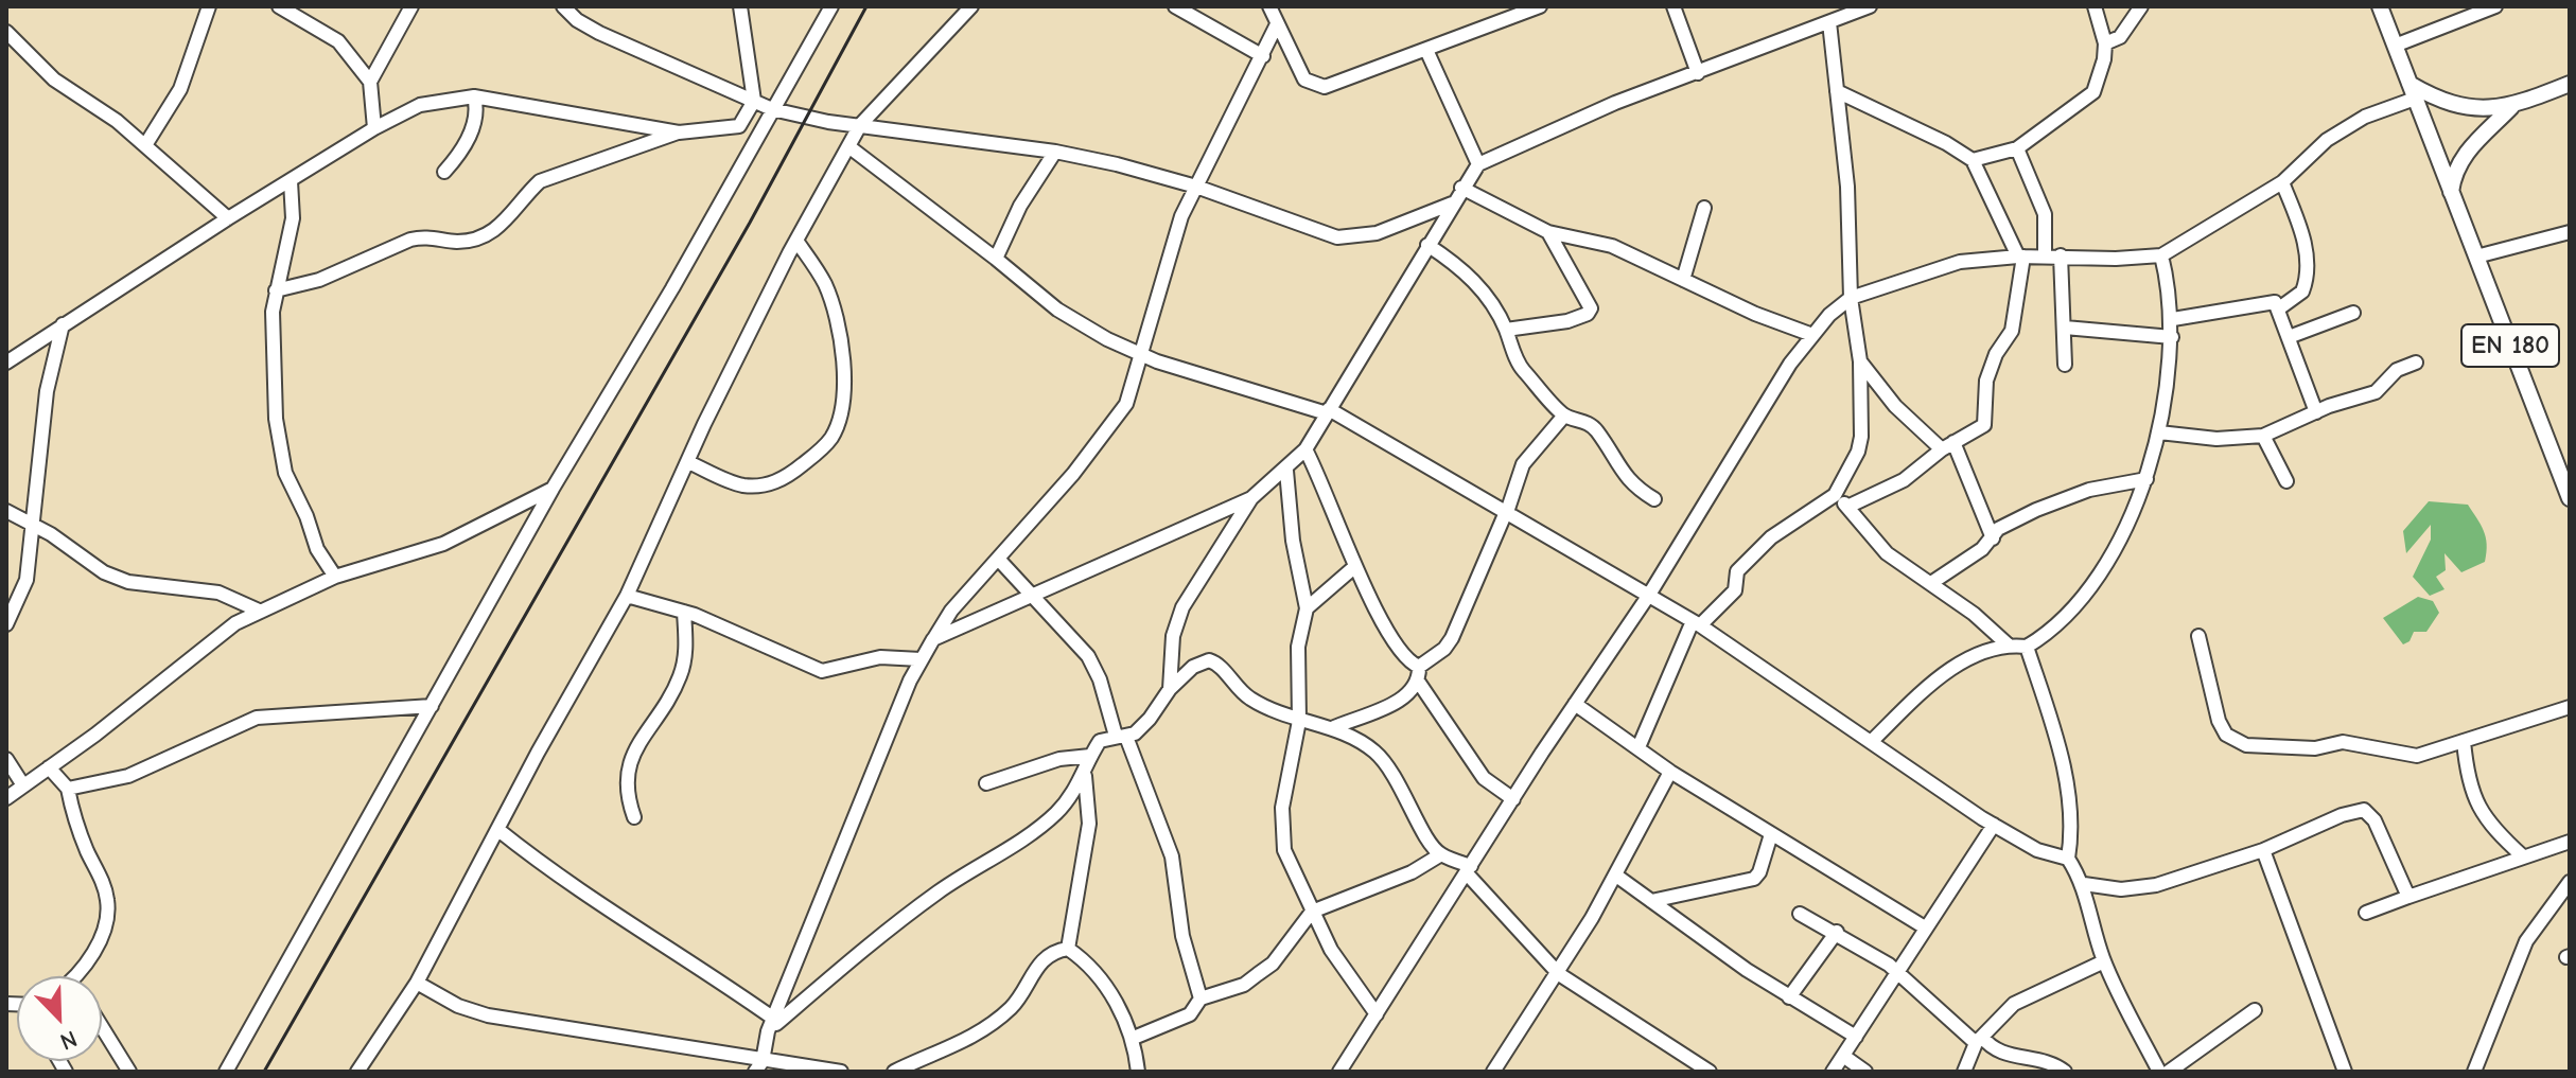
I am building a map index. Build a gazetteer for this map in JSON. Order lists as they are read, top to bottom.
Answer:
{
  "streets": {
    "main road": ["EN 180"]
  },
  "north": "bottom right"
}
